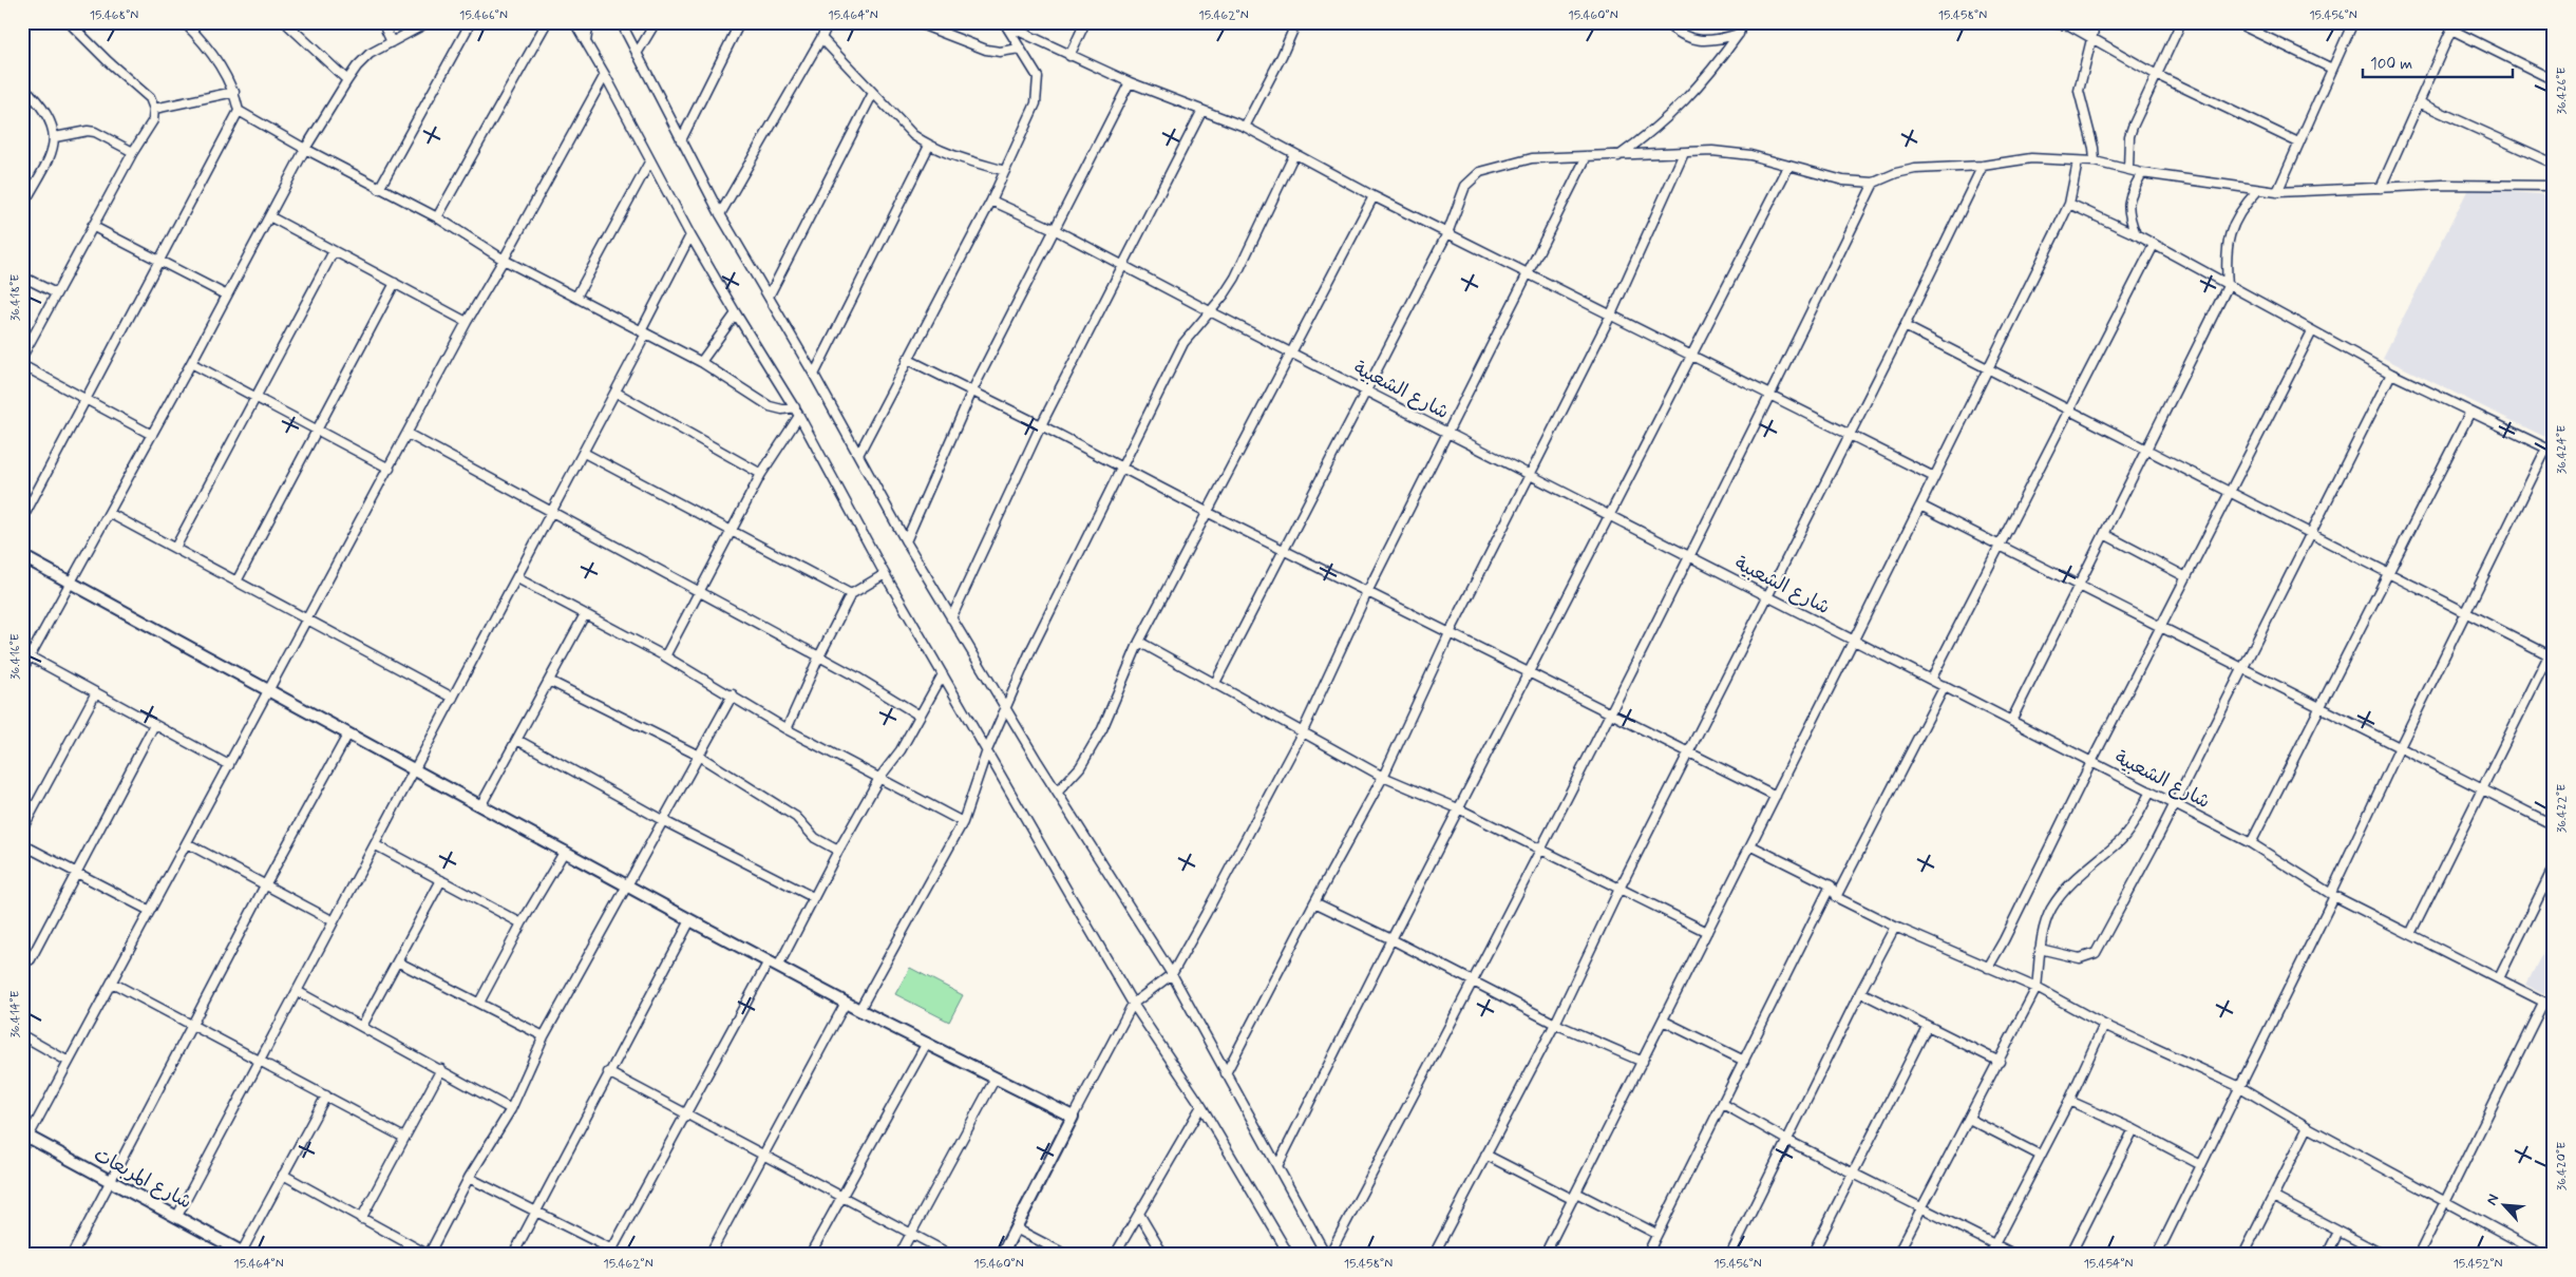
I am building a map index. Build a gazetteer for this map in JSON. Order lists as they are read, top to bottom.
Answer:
{
  "streets": {
    "street": ["شارع الشعبية", "شارع المربعات"]
  },
  "scale_bar": "100 m",
  "north": "top left",
  "coordinates": [
    "15.468°N",
    "15.466°N",
    "15.464°N",
    "15.462°N",
    "15.460°N",
    "15.458°N",
    "15.456°N",
    "36.426°E",
    "36.418°E",
    "36.424°E",
    "36.416°E",
    "36.422°E",
    "36.414°E",
    "36.420°E",
    "15.454°N",
    "15.452°N"
  ]
}
